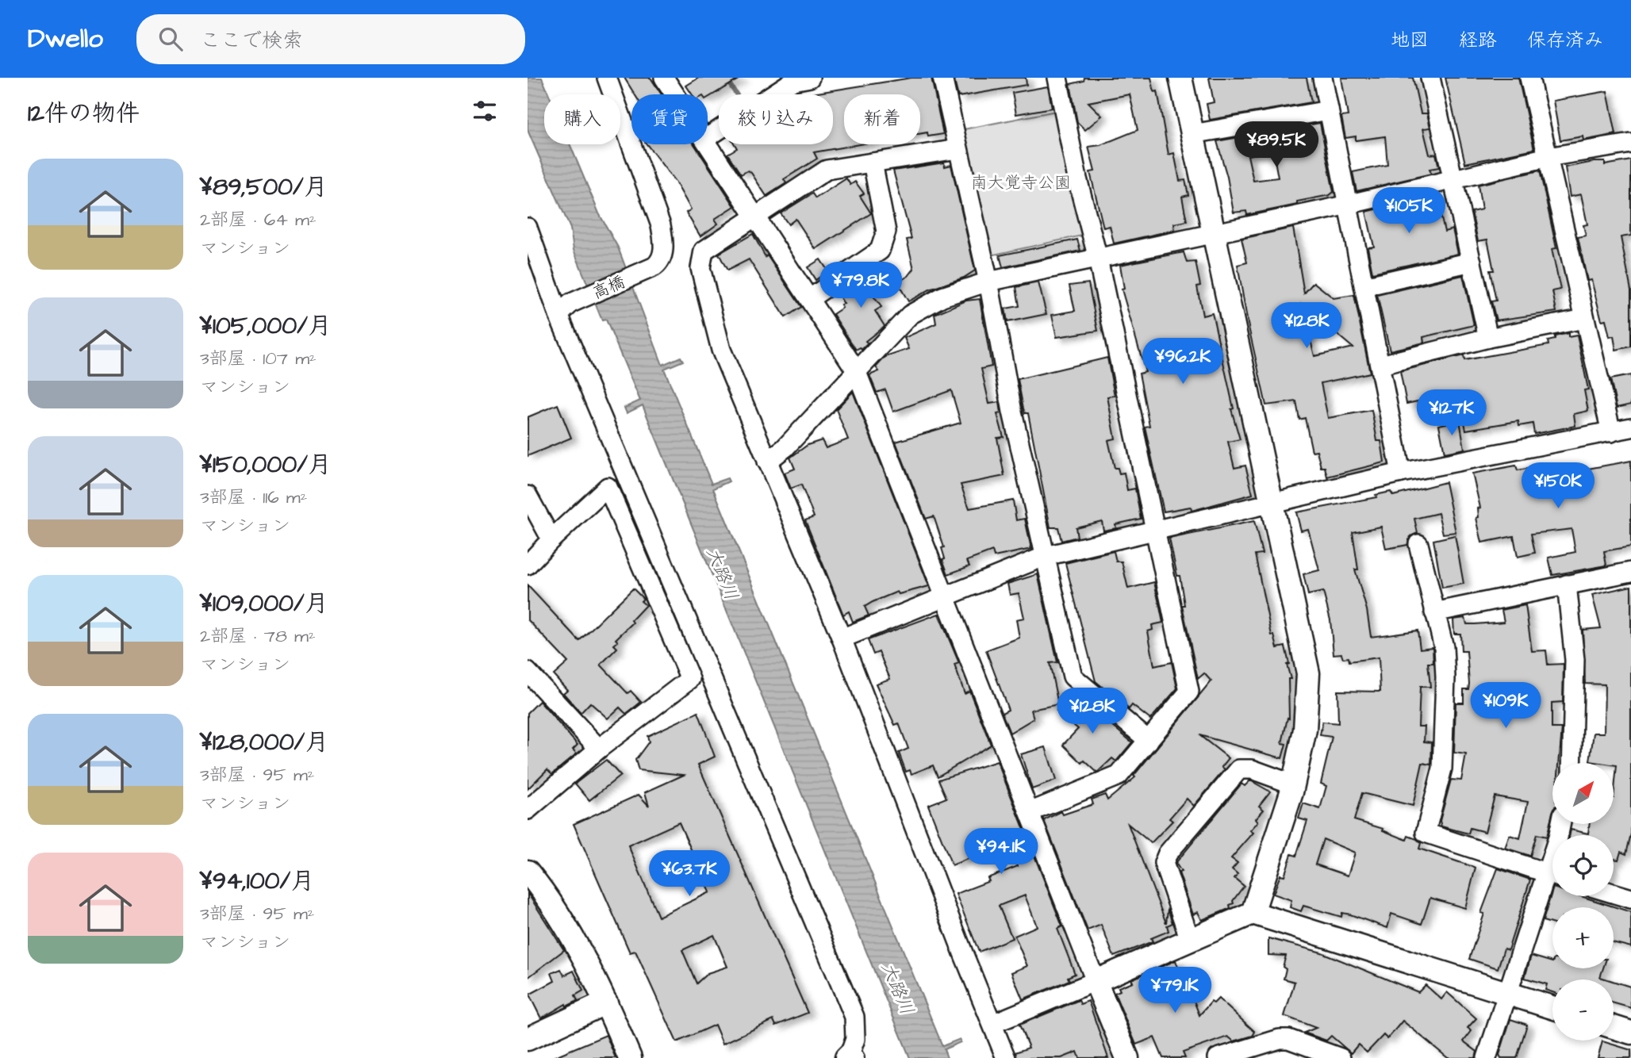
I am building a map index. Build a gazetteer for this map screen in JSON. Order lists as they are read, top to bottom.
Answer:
{
  "streets": {
    "street": ["高橋"]
  },
  "water": ["大路川"],
  "parks": ["南大覚寺公園"],
  "north": "top right",
  "page": {
    "header": "Dwello",
    "search": "ここで検索",
    "nav": ["地図", "経路", "保存済み"],
    "heading": "12件の物件",
    "chip": [
      "購入",
      "賃貸",
      "絞り込み",
      "新着"
    ],
    "price": [
      "¥89.5K",
      "¥105K",
      "¥79.8K",
      "¥128K",
      "¥96.2K",
      "¥127K",
      "¥150K",
      "¥109K",
      "¥128K",
      "¥94.1K",
      "¥63.7K",
      "¥79.1K"
    ],
    "list": [
      {
        "name": "¥89,500/月",
        "note": "2部屋 · 64 m² · マンション"
      },
      {
        "name": "¥105,000/月",
        "note": "3部屋 · 107 m² · マンション"
      },
      {
        "name": "¥150,000/月",
        "note": "3部屋 · 116 m² · マンション"
      },
      {
        "name": "¥109,000/月",
        "note": "2部屋 · 78 m² · マンション"
      },
      {
        "name": "¥128,000/月",
        "note": "3部屋 · 95 m² · マンション"
      },
      {
        "name": "¥94,100/月",
        "note": "3部屋 · 95 m² · マンション"
      }
    ],
    "map_buttons": ["+", "−"]
  }
}
